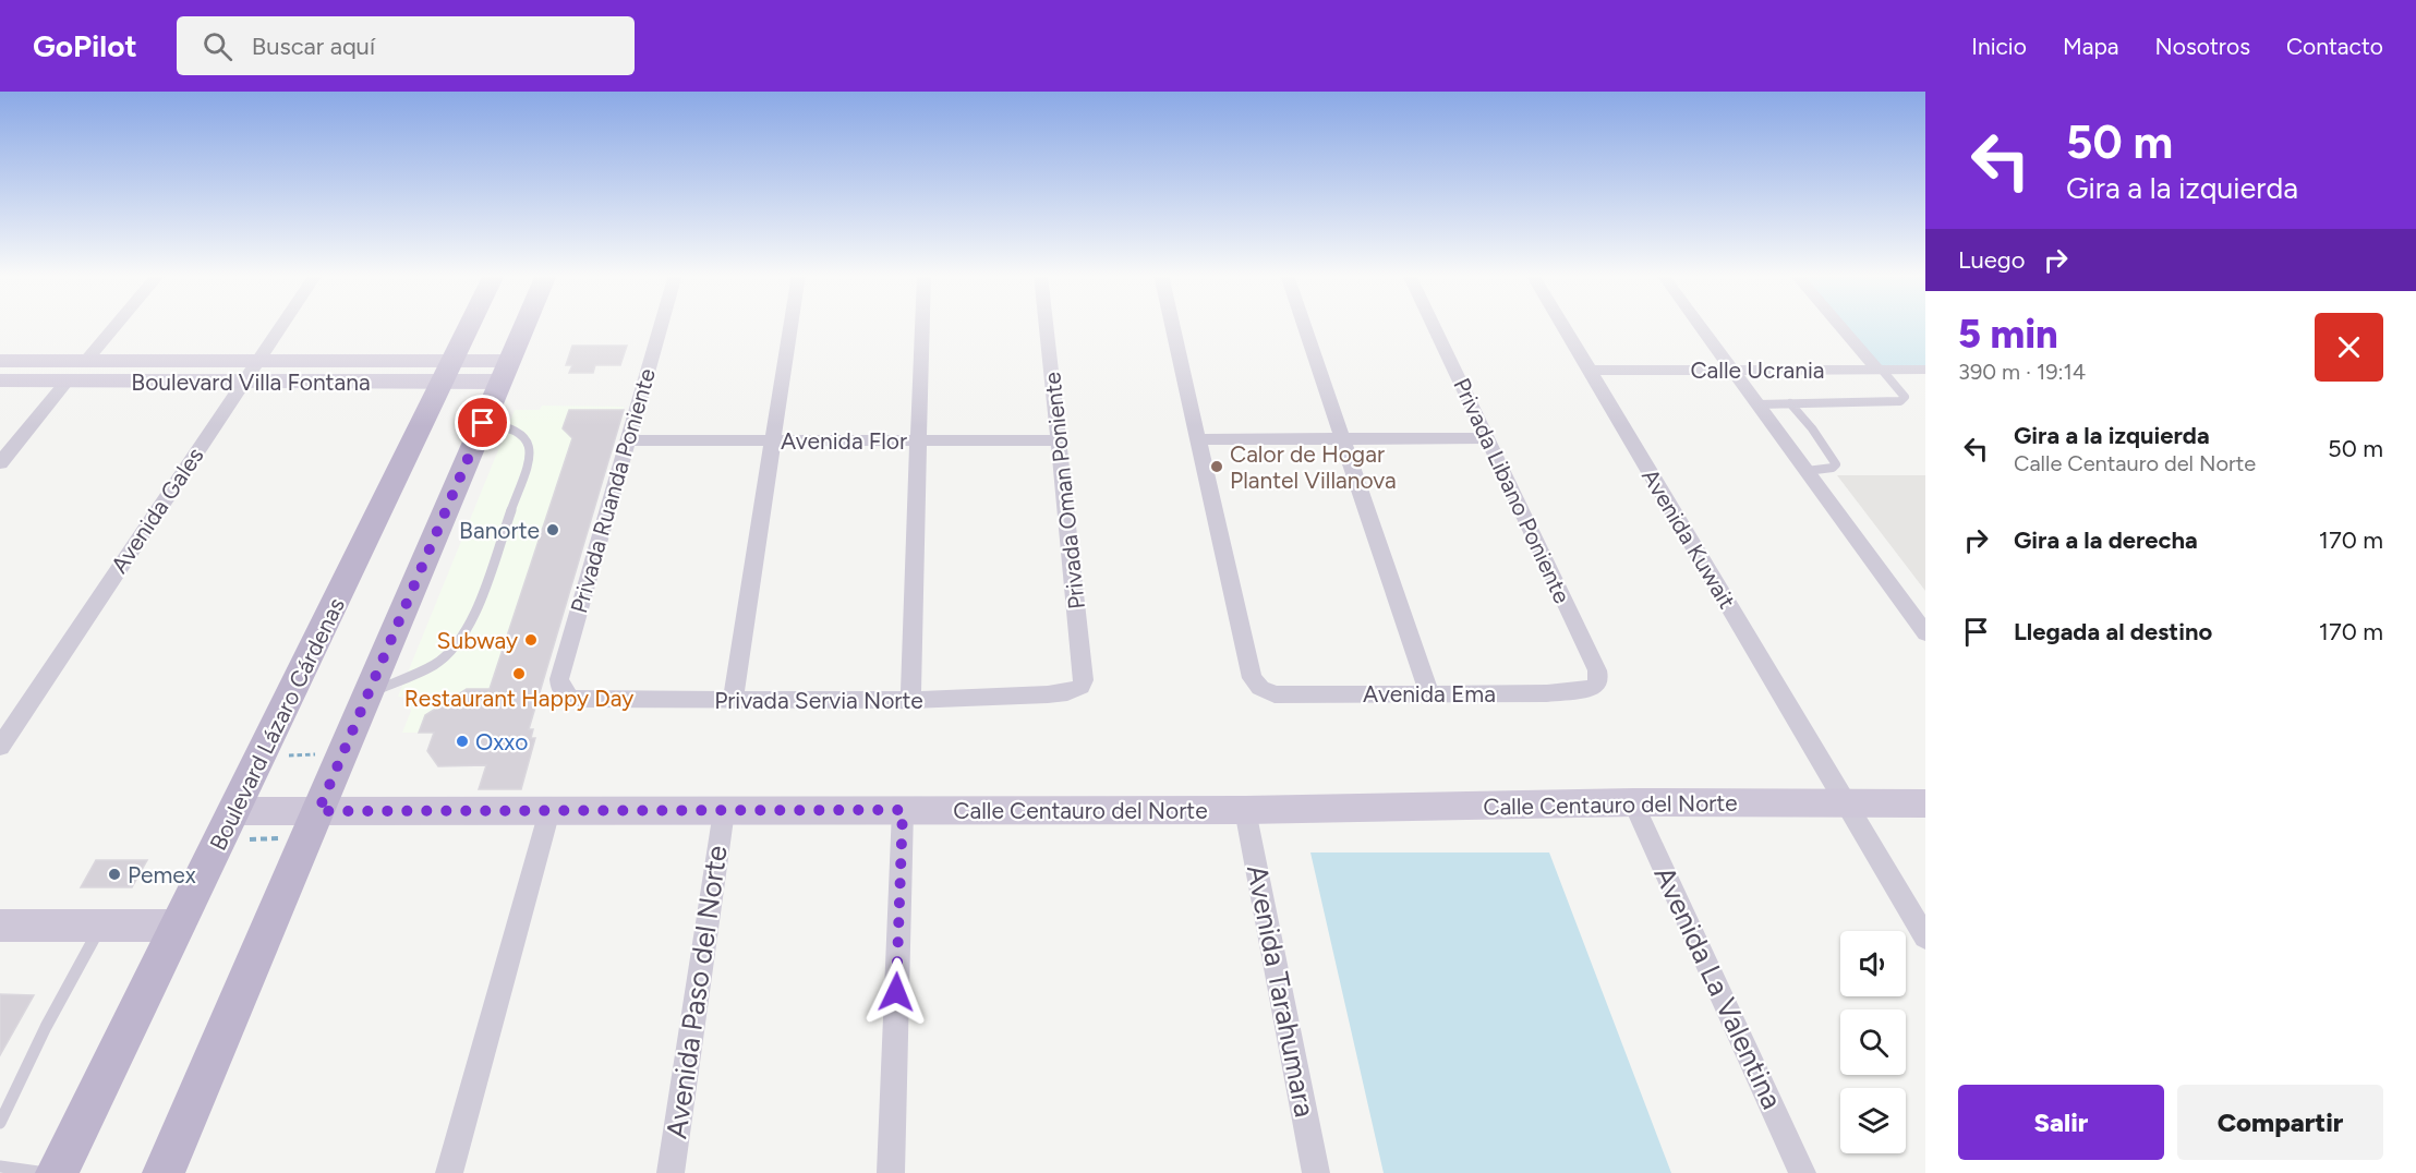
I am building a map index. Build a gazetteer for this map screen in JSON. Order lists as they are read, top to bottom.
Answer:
{
  "streets": {
    "main road": ["Boulevard Lázaro Cárdenas"],
    "street": [
      "Calle Ucrania",
      "Boulevard Villa Fontana",
      "Avenida Flor",
      "Privada Ruanda Poniente",
      "Privada Oman Poniente",
      "Privada Libano Poniente",
      "Avenida Gales",
      "Avenida Kuwait",
      "Avenida Ema",
      "Privada Servia Norte",
      "Calle Centauro del Norte",
      "Avenida La Valentina",
      "Avenida Tarahumara",
      "Avenida Paso del Norte"
    ]
  },
  "crossings": [
    ["Calle Ucrania", "Avenida Kuwait"],
    ["Boulevard Villa Fontana", "Avenida Gales"],
    ["Boulevard Villa Fontana", "Boulevard Lázaro Cárdenas"],
    ["Avenida Flor", "Privada Ruanda Poniente"],
    ["Avenida Flor", "Privada Oman Poniente"],
    ["Privada Ruanda Poniente", "Privada Servia Norte"],
    ["Privada Oman Poniente", "Privada Servia Norte"],
    ["Privada Libano Poniente", "Avenida Ema"],
    ["Avenida Kuwait", "Calle Centauro del Norte"],
    ["Boulevard Lázaro Cárdenas", "Calle Centauro del Norte"],
    ["Calle Centauro del Norte", "Avenida La Valentina"],
    ["Calle Centauro del Norte", "Avenida Tarahumara"],
    ["Calle Centauro del Norte", "Avenida Paso del Norte"]
  ],
  "places": [
    "Calor de Hogar Plantel Villanova",
    "Banorte",
    "Subway",
    "Restaurant Happy Day",
    "Oxxo",
    "Pemex"
  ],
  "page": {
    "header": "GoPilot",
    "search": "Buscar aquí",
    "nav": [
      "Inicio",
      "Mapa",
      "Nosotros",
      "Contacto"
    ],
    "turn": ["50 m", "Gira a la izquierda"],
    "then": "Luego",
    "heading": ["5 min", "390 m · 19:14"],
    "list": [
      {
        "name": "Gira a la izquierda",
        "note": "Calle Centauro del Norte",
        "value": "50 m"
      },
      {
        "name": "Gira a la derecha",
        "value": "170 m"
      },
      {
        "name": "Llegada al destino",
        "value": "170 m"
      }
    ],
    "buttons": ["Salir", "Compartir"]
  }
}
